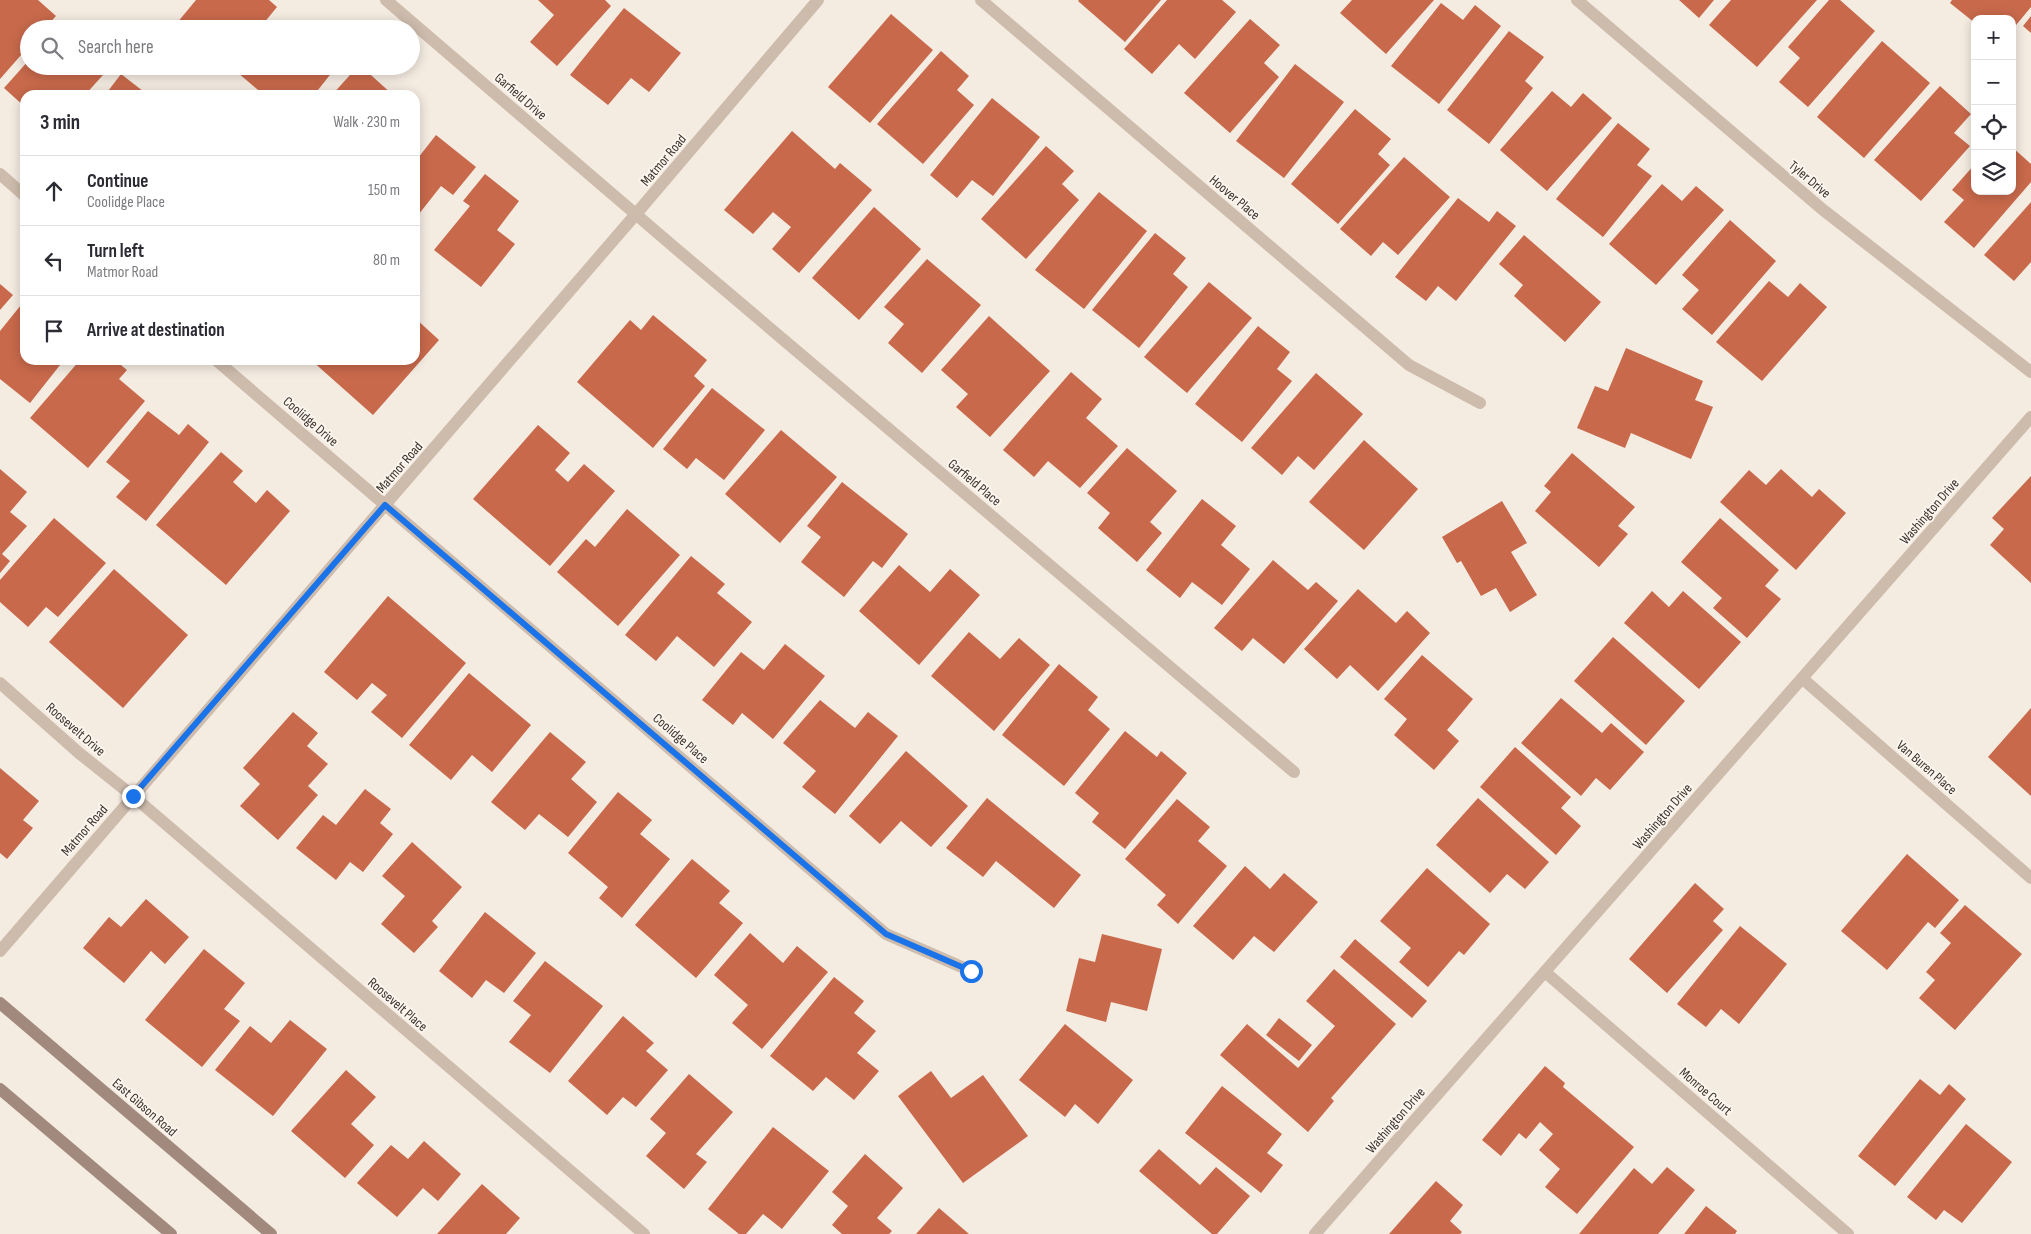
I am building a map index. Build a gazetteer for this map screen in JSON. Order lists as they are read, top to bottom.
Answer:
{
  "streets": {
    "main road": ["East Gibson Road"],
    "street": [
      "Garfield Drive",
      "Matmor Road",
      "Tyler Drive",
      "Hoover Place",
      "Coolidge Drive",
      "Garfield Place",
      "Washington Drive",
      "Roosevelt Drive",
      "Coolidge Place",
      "Van Buren Place",
      "Roosevelt Place",
      "Monroe Court"
    ]
  },
  "crossings": [
    ["Garfield Drive", "Matmor Road"],
    ["Garfield Drive", "Garfield Place"],
    ["Matmor Road", "Coolidge Drive"],
    ["Matmor Road", "Garfield Place"],
    ["Matmor Road", "Roosevelt Drive"],
    ["Matmor Road", "Coolidge Place"],
    ["Matmor Road", "Roosevelt Place"],
    ["Coolidge Drive", "Coolidge Place"],
    ["Washington Drive", "Van Buren Place"],
    ["Washington Drive", "Monroe Court"],
    ["Roosevelt Drive", "Roosevelt Place"]
  ],
  "page": {
    "map_buttons": ["+", "−"],
    "search": "Search here",
    "heading": ["3 min", "Walk · 230 m"],
    "list": [
      ["Continue", "Coolidge Place", "150 m"],
      ["Turn left", "Matmor Road", "80 m"],
      "Arrive at destination"
    ]
  }
}
